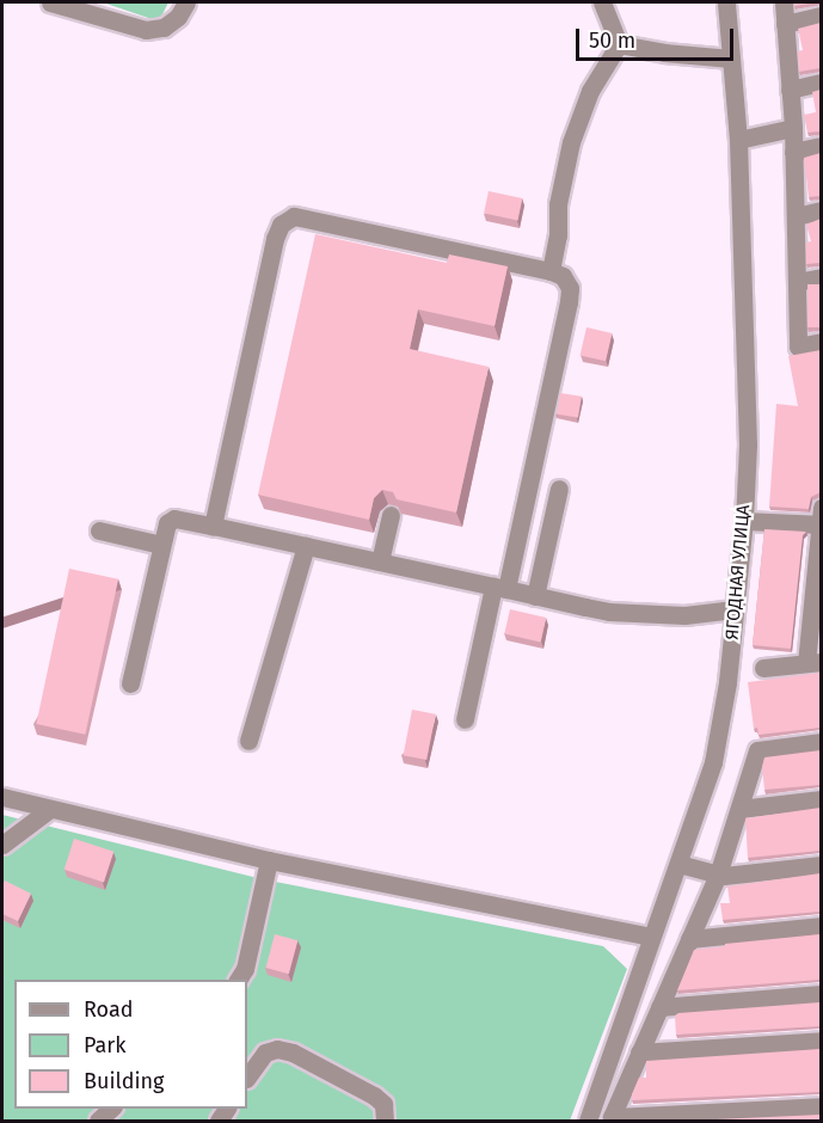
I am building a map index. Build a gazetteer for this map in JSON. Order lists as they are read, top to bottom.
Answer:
{
  "streets": {
    "street": ["ЯГОДНАЯ УЛИЦА"]
  },
  "legend": ["Road", "Park", "Building"],
  "scale_bar": "50 m"
}
